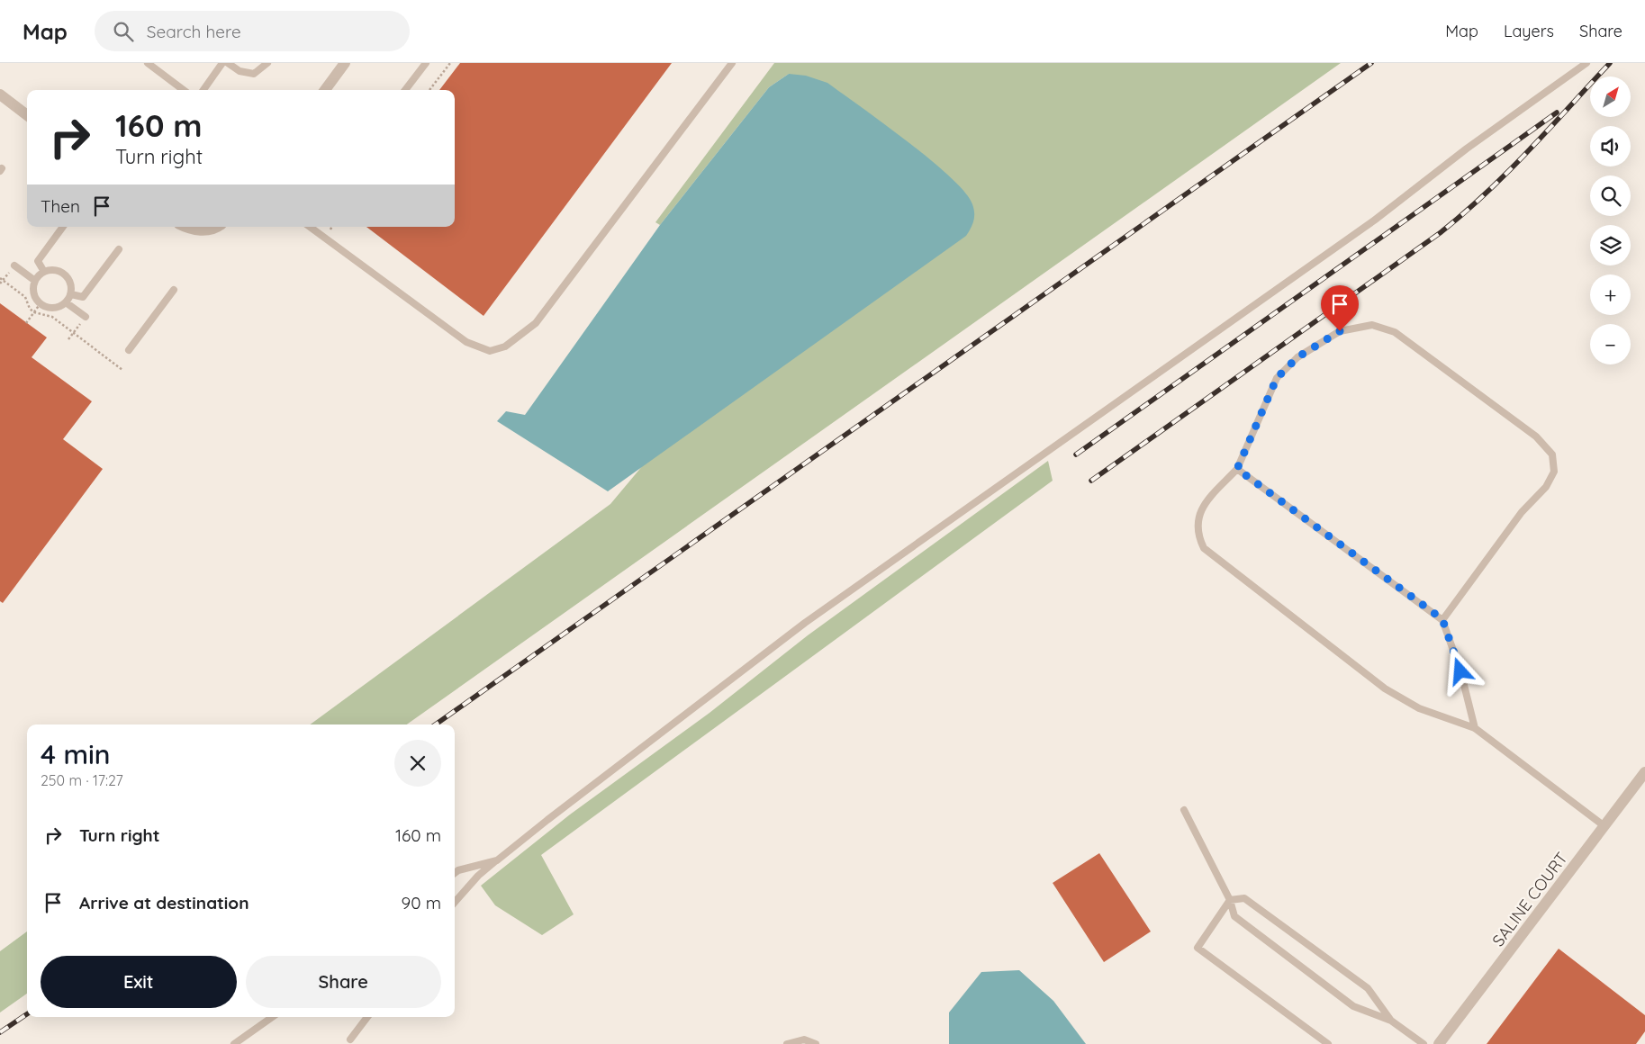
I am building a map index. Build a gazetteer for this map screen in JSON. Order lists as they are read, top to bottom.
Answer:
{
  "streets": {
    "street": ["SALINE COURT"]
  },
  "north": "top right",
  "page": {
    "header": "Map",
    "search": "Search here",
    "nav": ["Map", "Layers", "Share"],
    "map_buttons": ["+", "−"],
    "turn": ["160 m", "Turn right"],
    "then": "Then",
    "heading": ["4 min", "250 m · 17:27"],
    "list": [
      {
        "name": "Turn right",
        "value": "160 m"
      },
      {
        "name": "Arrive at destination",
        "value": "90 m"
      }
    ],
    "buttons": ["Exit", "Share"]
  }
}
